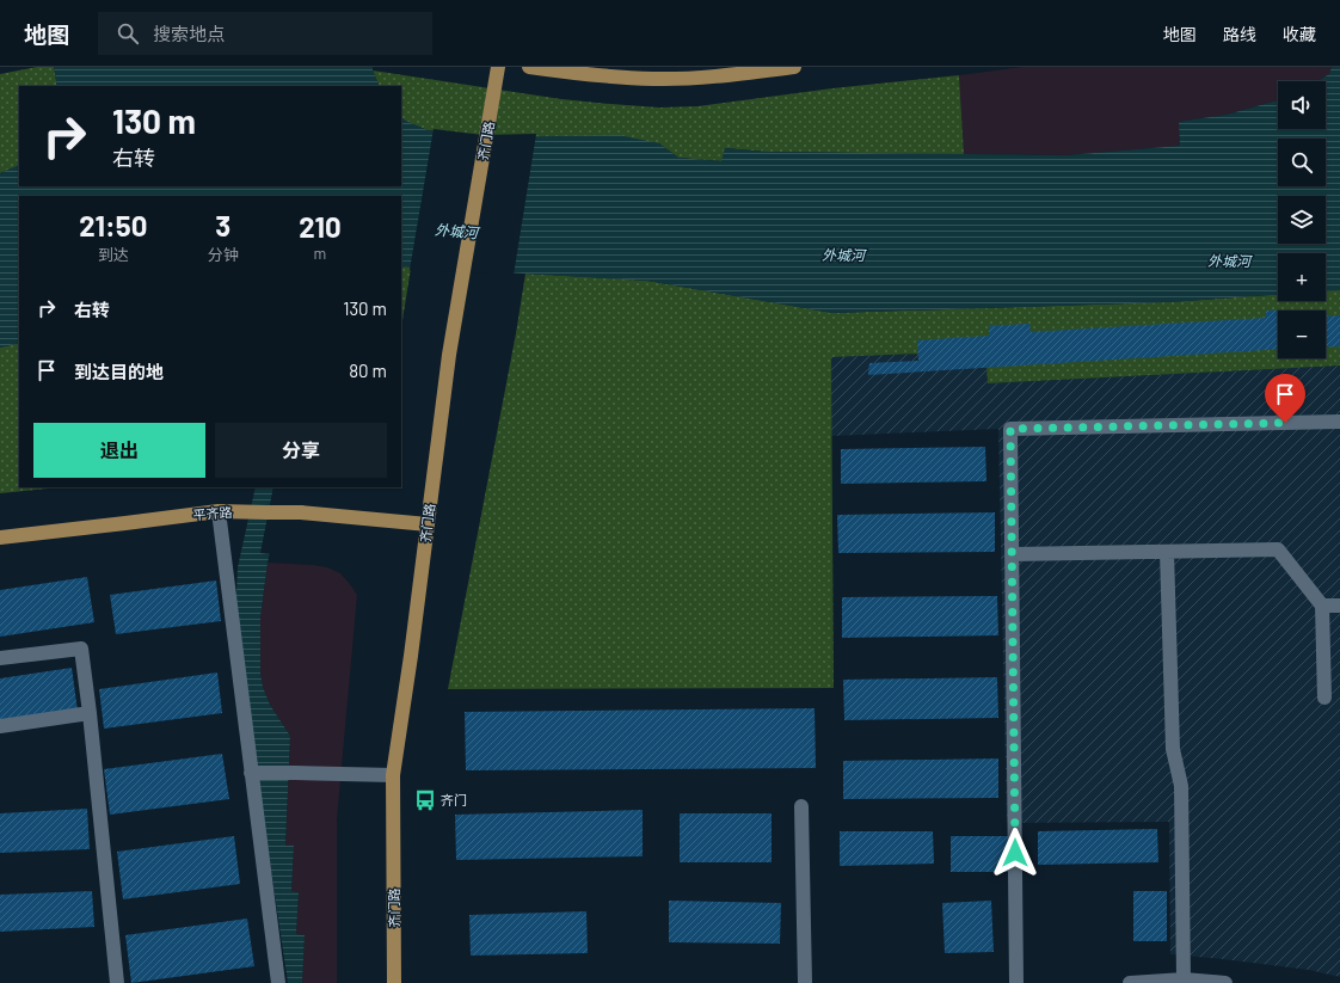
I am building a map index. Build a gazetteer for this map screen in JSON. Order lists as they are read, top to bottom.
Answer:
{
  "streets": {
    "main road": ["齐门路", "平齐路"]
  },
  "crossings": [
    ["齐门路", "平齐路"]
  ],
  "water": ["外城河"],
  "places": {
    "bus stop": ["齐门"]
  },
  "page": {
    "header": "地图",
    "search": "搜索地点",
    "nav": ["地图", "路线", "收藏"],
    "map_buttons": ["+", "−"],
    "turn": ["130 m", "右转"],
    "eta": [
      "21:50",
      "到达",
      "3",
      "分钟",
      "210",
      "m"
    ],
    "list": [
      {
        "name": "右转",
        "value": "130 m"
      },
      {
        "name": "到达目的地",
        "value": "80 m"
      }
    ],
    "buttons": ["退出", "分享"]
  }
}
